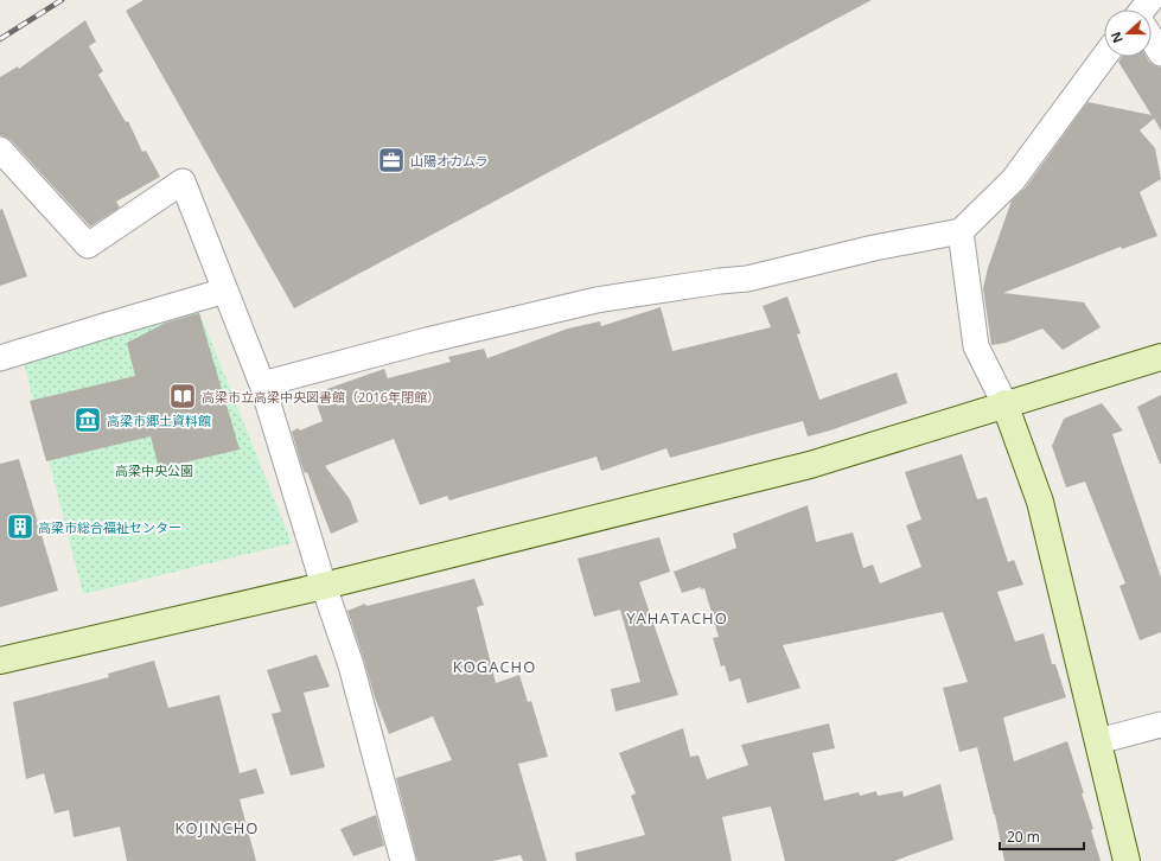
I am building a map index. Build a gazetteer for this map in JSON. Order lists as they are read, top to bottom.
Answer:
{
  "districts": ["YAHATACHO", "KOGACHO", "KOJINCHO"],
  "parks": ["高梁中央公園"],
  "places": {
    "office": ["山陽オカムラ"],
    "library": ["高梁市立高梁中央図書館（2016年閉館）"],
    "museum": ["高梁市郷土資料館"],
    "building": ["高梁市総合福祉センター"]
  },
  "scale_bar": "20 m",
  "north": "left"
}
